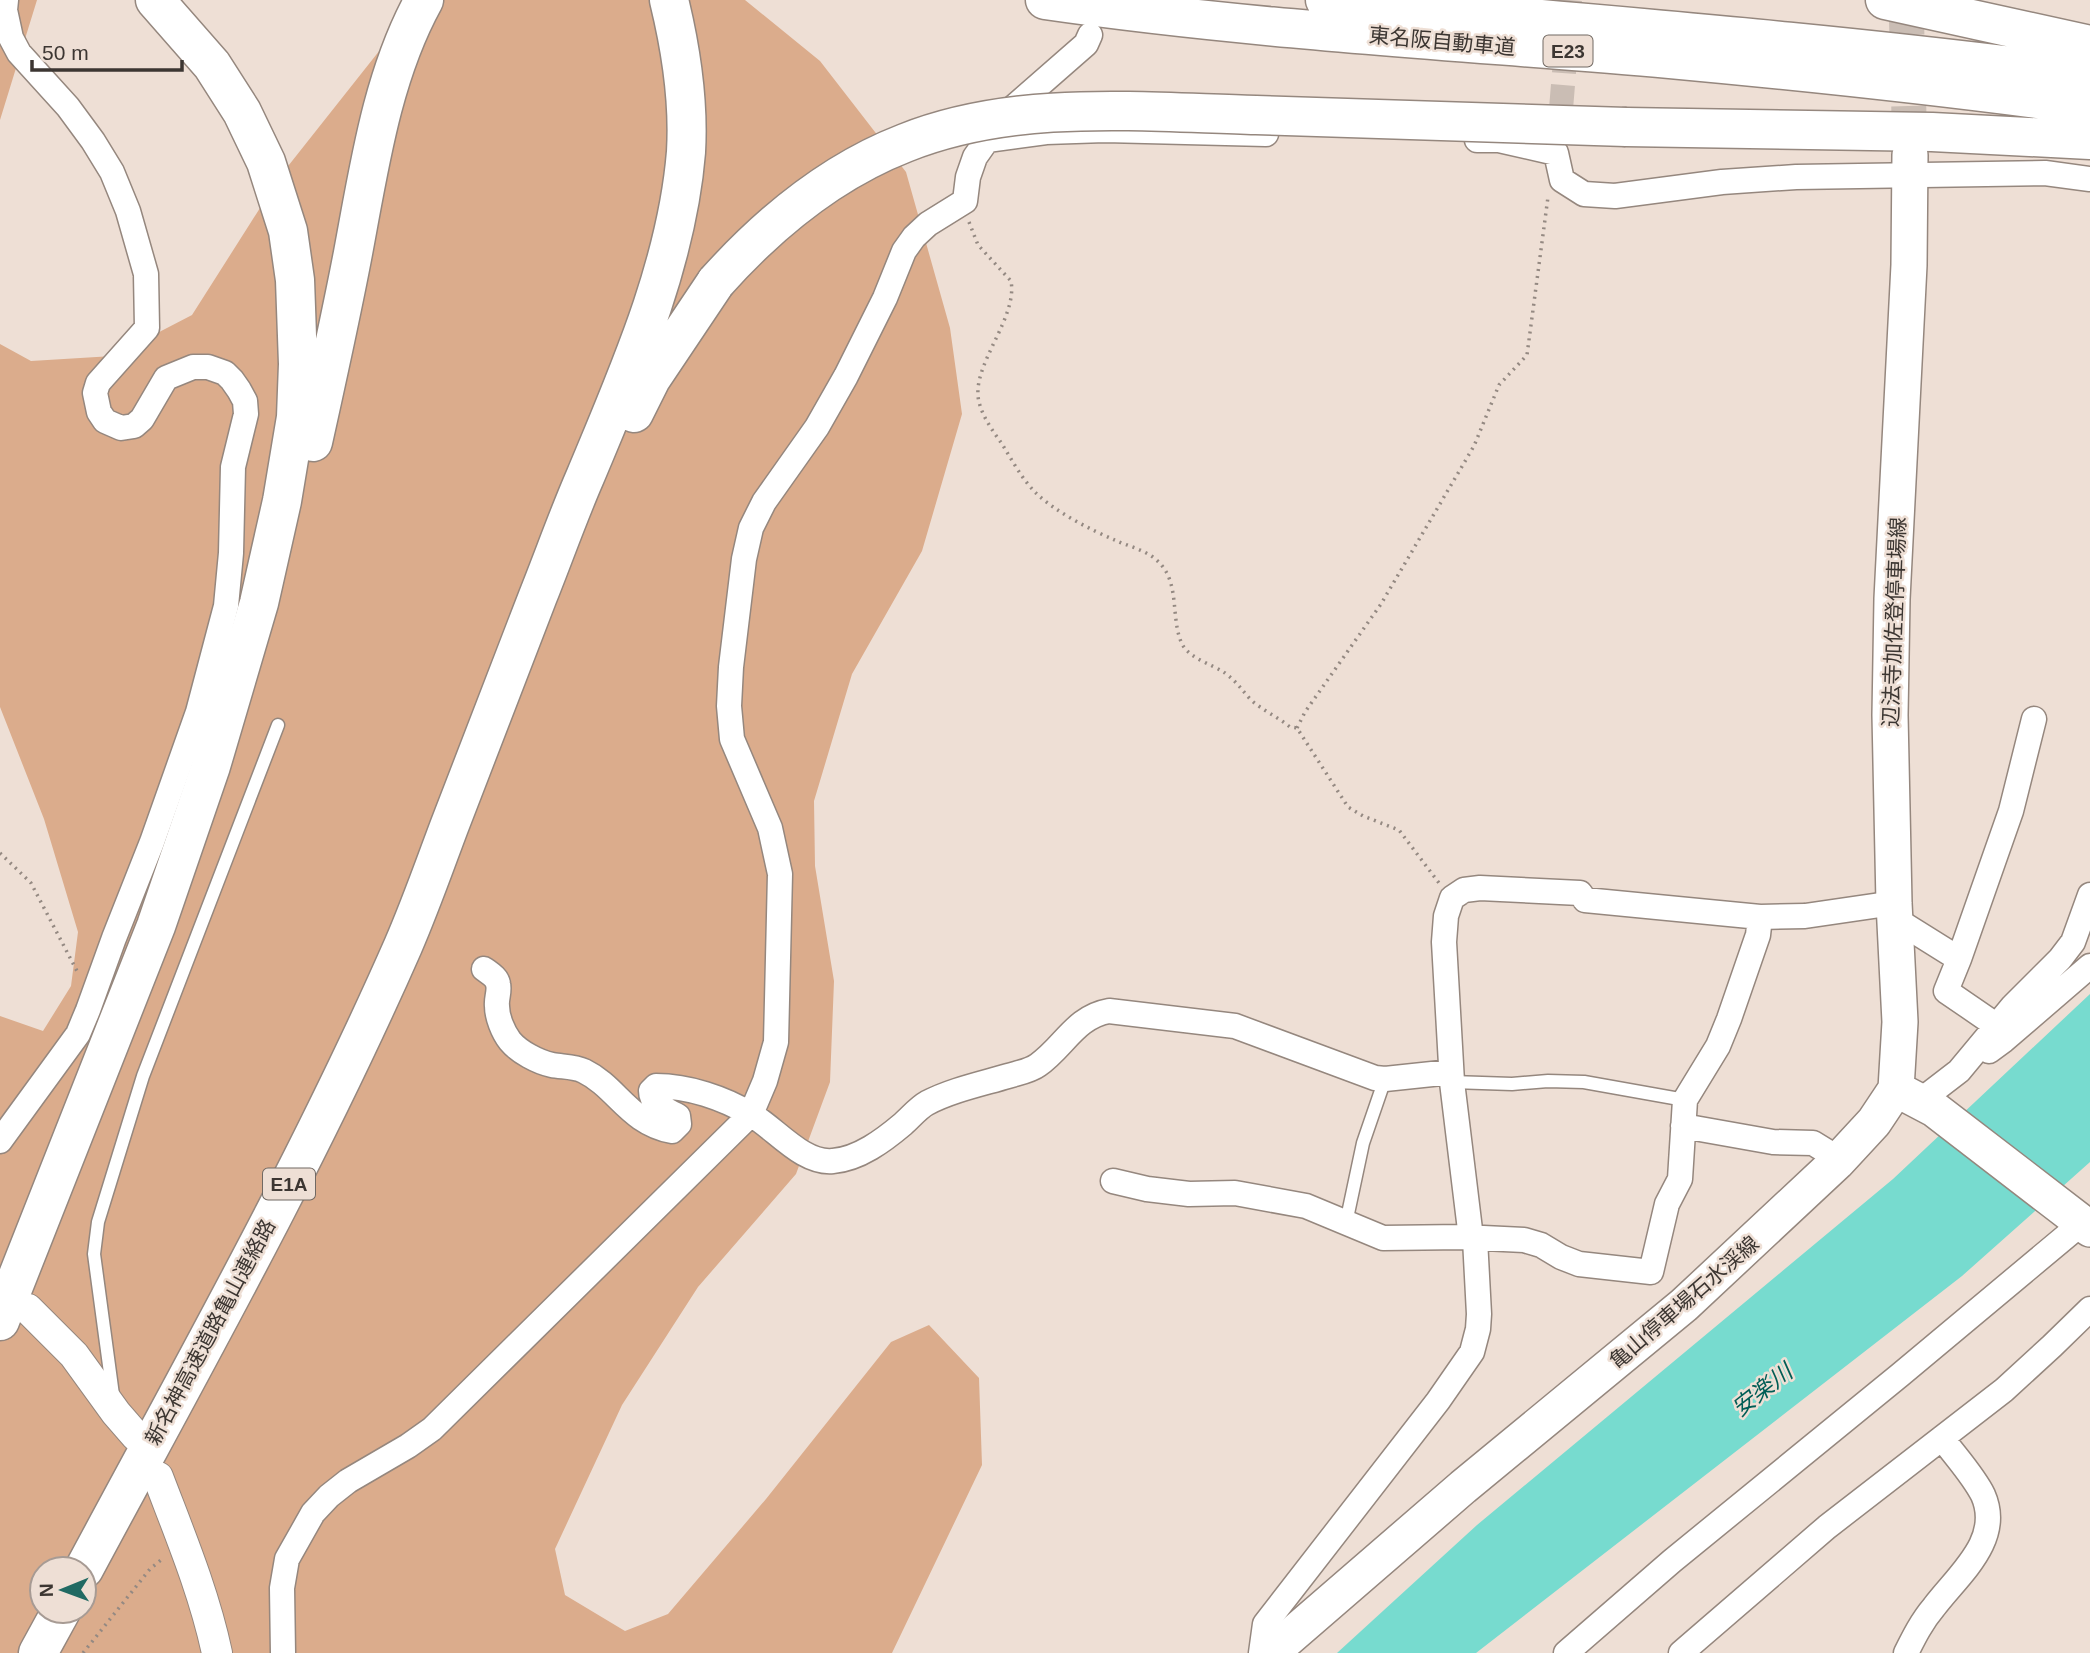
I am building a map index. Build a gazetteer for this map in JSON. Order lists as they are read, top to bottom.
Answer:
{
  "streets": {
    "highway": [
      "東名阪自動車道",
      "E23",
      "E1A",
      "新名神高速道路亀山連絡路"
    ],
    "main road": ["辺法寺加佐登停車場線", "亀山停車場石水渓線"]
  },
  "crossings": [
    ["辺法寺加佐登停車場線", "亀山停車場石水渓線"]
  ],
  "water": ["安楽川"],
  "scale_bar": "50 m",
  "north": "left"
}
